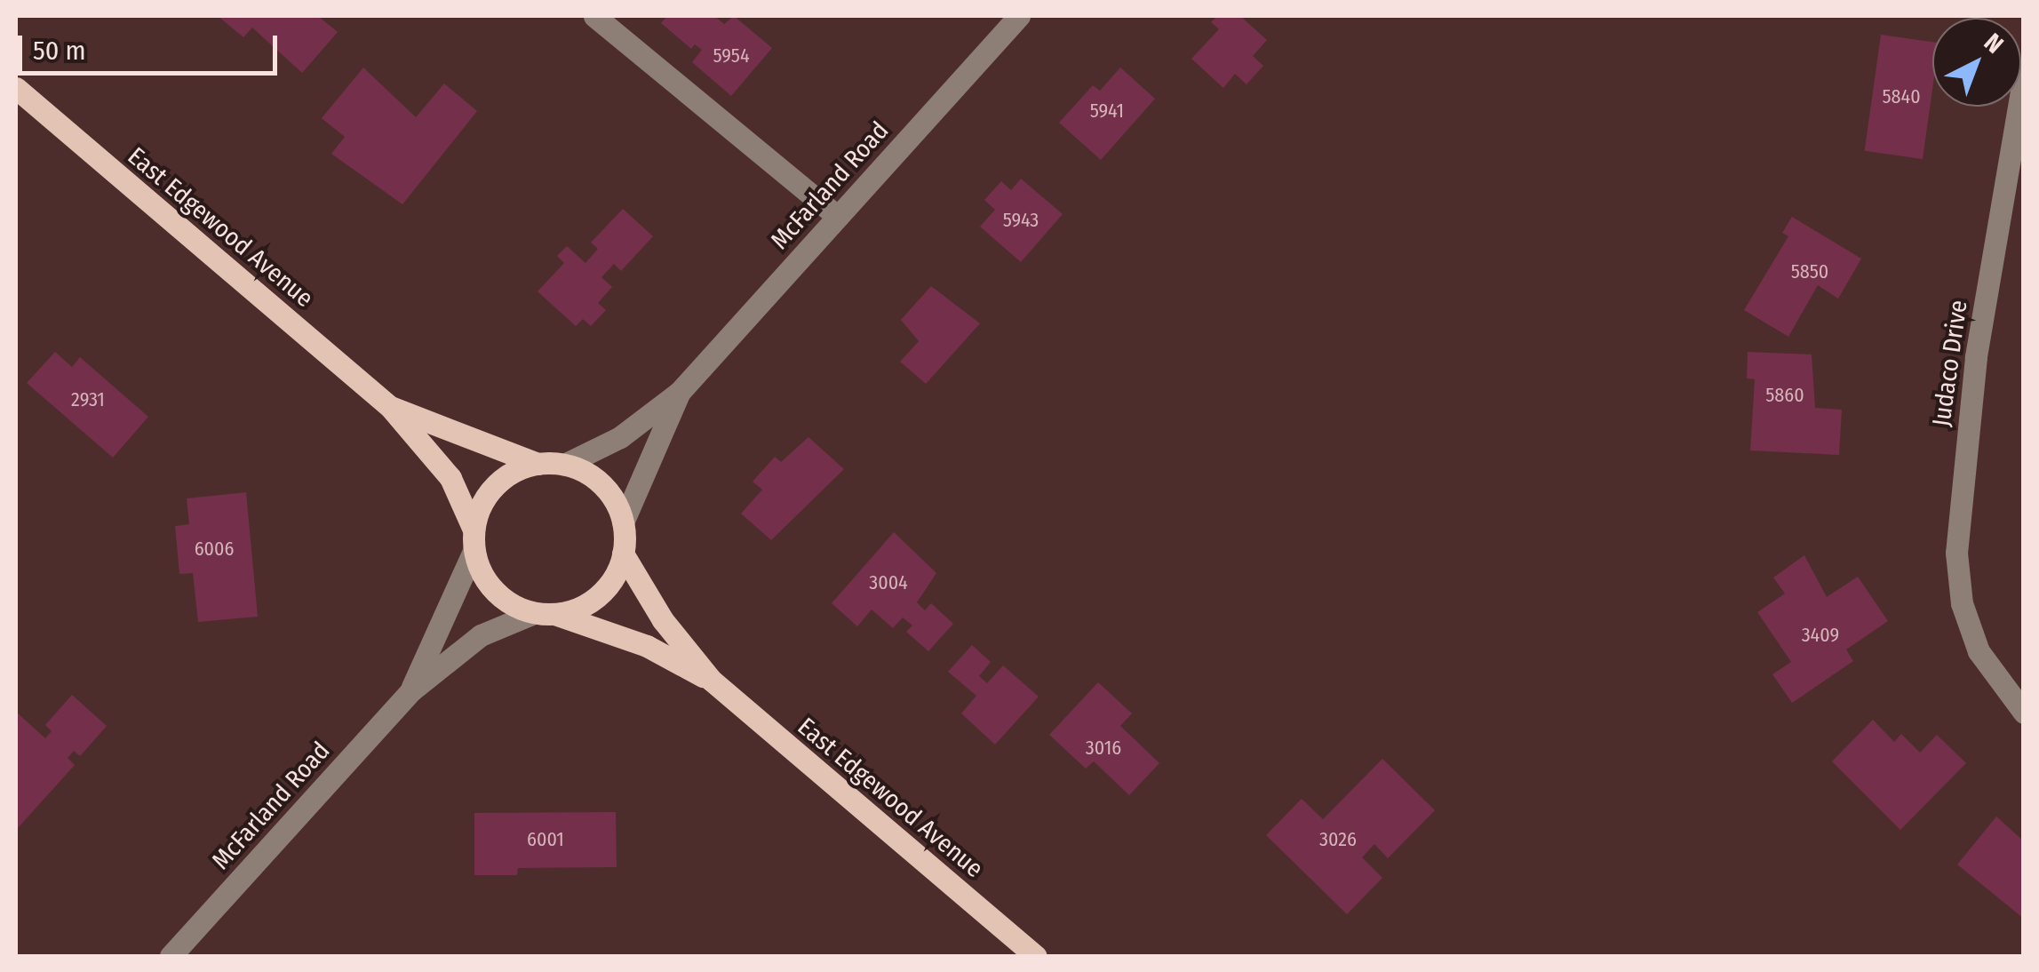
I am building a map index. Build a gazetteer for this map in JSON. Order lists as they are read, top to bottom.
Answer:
{
  "streets": {
    "main road": ["East Edgewood Avenue"],
    "street": ["McFarland Road", "Judaco Drive"]
  },
  "crossings": [
    ["McFarland Road", "East Edgewood Avenue"]
  ],
  "house_numbers": [
    "5954",
    "5840",
    "5941",
    "5943",
    "5850",
    "5860",
    "2931",
    "6006",
    "3004",
    "3409",
    "3016",
    "6001",
    "3026"
  ],
  "scale_bar": "50 m",
  "north": "top right"
}
